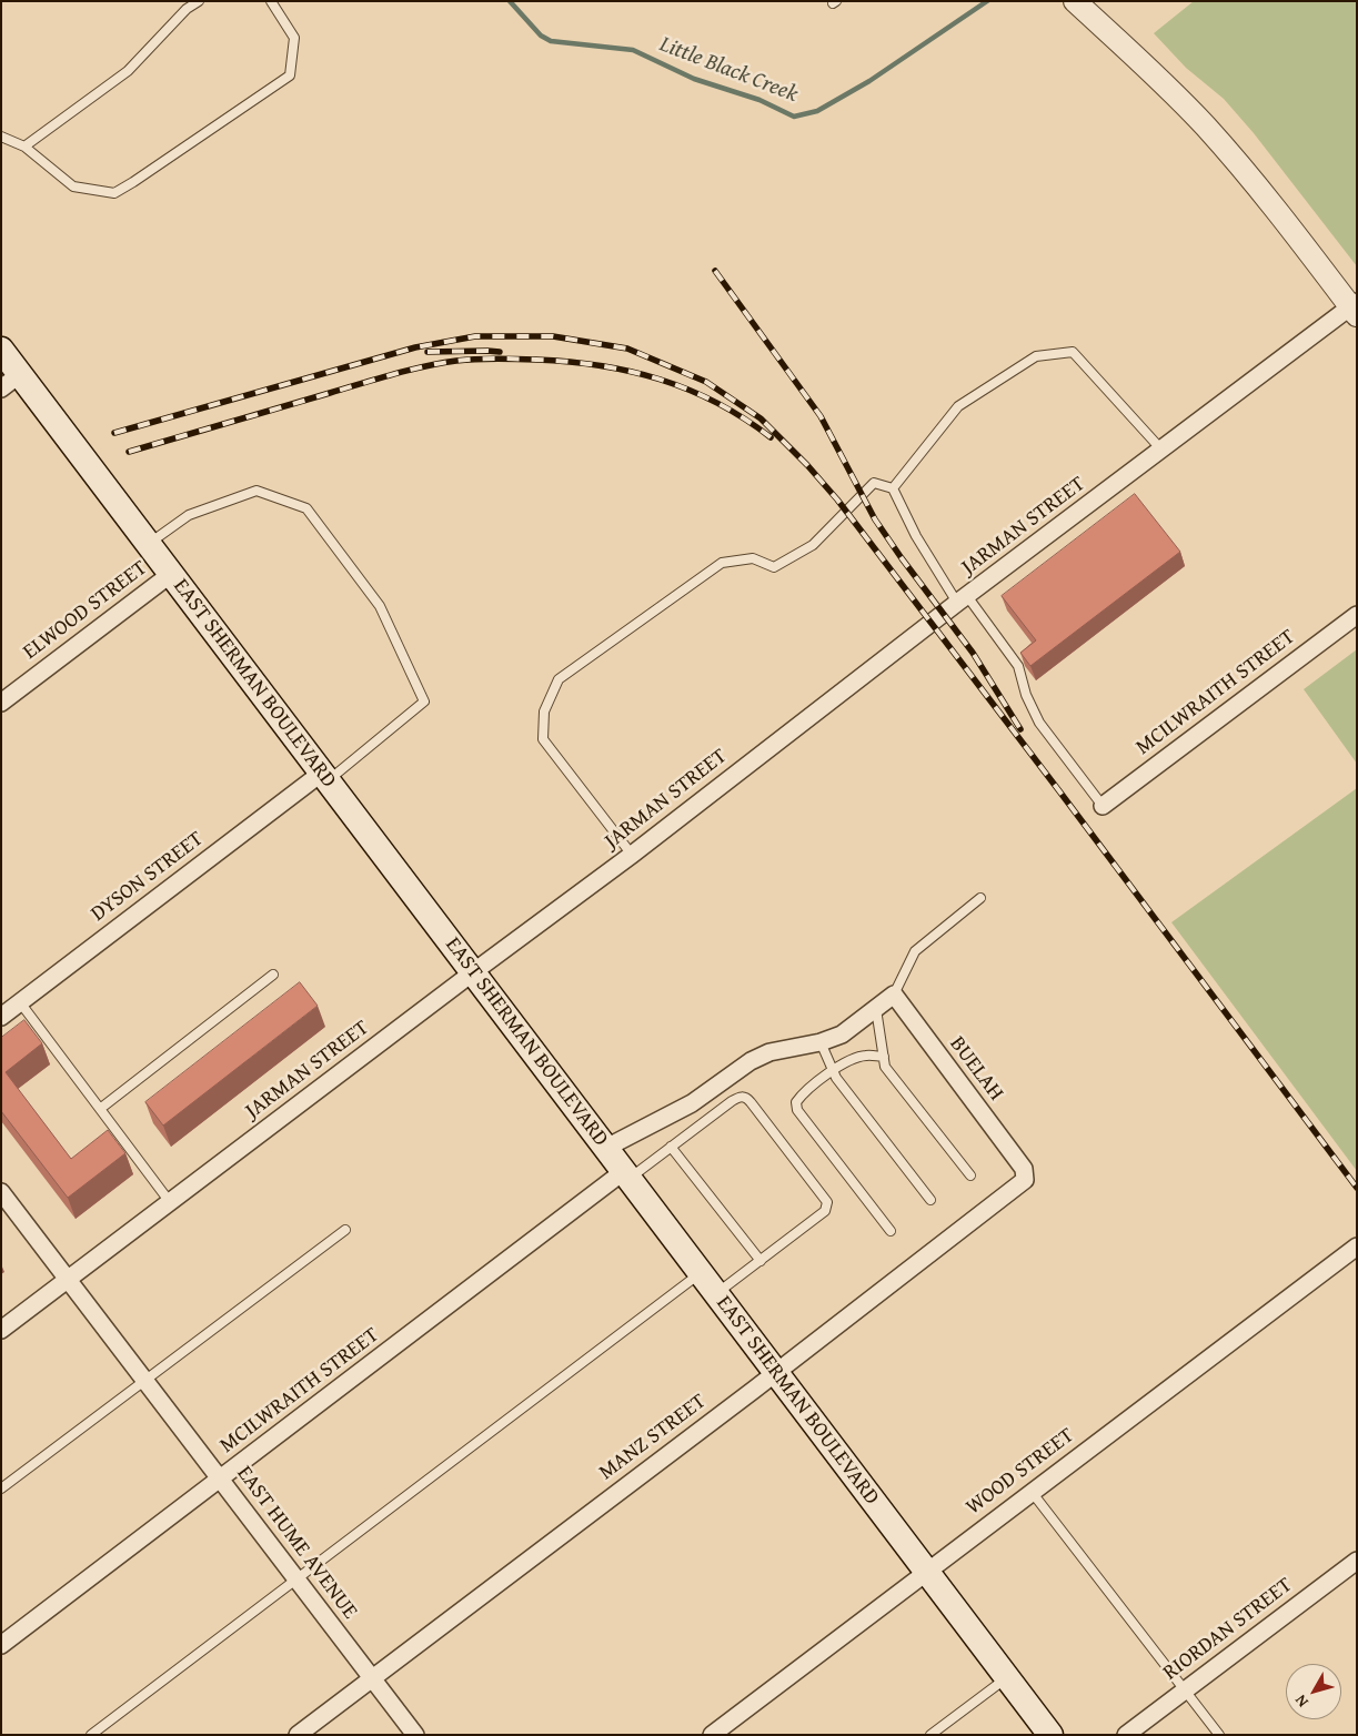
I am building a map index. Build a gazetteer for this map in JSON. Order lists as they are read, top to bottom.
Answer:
{
  "streets": {
    "main road": ["EAST SHERMAN BOULEVARD"],
    "street": [
      "JARMAN STREET",
      "ELWOOD STREET",
      "MCILWRAITH STREET",
      "DYSON STREET",
      "BUELAH",
      "MANZ STREET",
      "WOOD STREET",
      "EAST HUME AVENUE",
      "RIORDAN STREET"
    ]
  },
  "crossings": [
    ["JARMAN STREET", "EAST SHERMAN BOULEVARD"],
    ["JARMAN STREET", "EAST HUME AVENUE"],
    ["ELWOOD STREET", "EAST SHERMAN BOULEVARD"],
    ["EAST SHERMAN BOULEVARD", "MCILWRAITH STREET"],
    ["EAST SHERMAN BOULEVARD", "DYSON STREET"],
    ["EAST SHERMAN BOULEVARD", "MANZ STREET"],
    ["EAST SHERMAN BOULEVARD", "WOOD STREET"],
    ["MCILWRAITH STREET", "EAST HUME AVENUE"],
    ["BUELAH", "MANZ STREET"],
    ["MANZ STREET", "EAST HUME AVENUE"]
  ],
  "water": ["Little Black Creek"],
  "north": "bottom left"
}
